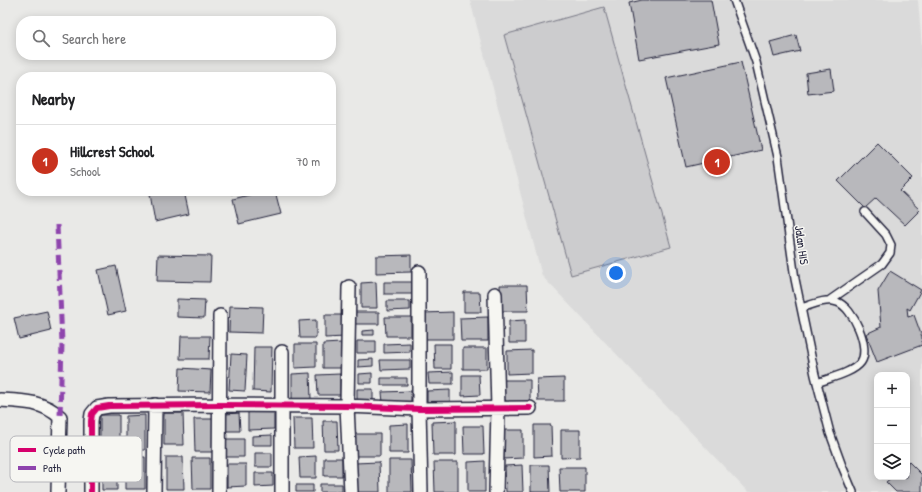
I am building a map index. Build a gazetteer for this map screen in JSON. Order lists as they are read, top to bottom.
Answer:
{
  "streets": {
    "lane": ["Jalan HIS"]
  },
  "legend": ["Cycle path", "Path"],
  "page": {
    "search": "Search here",
    "heading": "Nearby",
    "list": [
      {
        "mark": "1",
        "name": "Hillcrest School",
        "note": "School",
        "value": "70 m"
      }
    ],
    "pins": "1",
    "map_buttons": ["+", "−"]
  }
}
